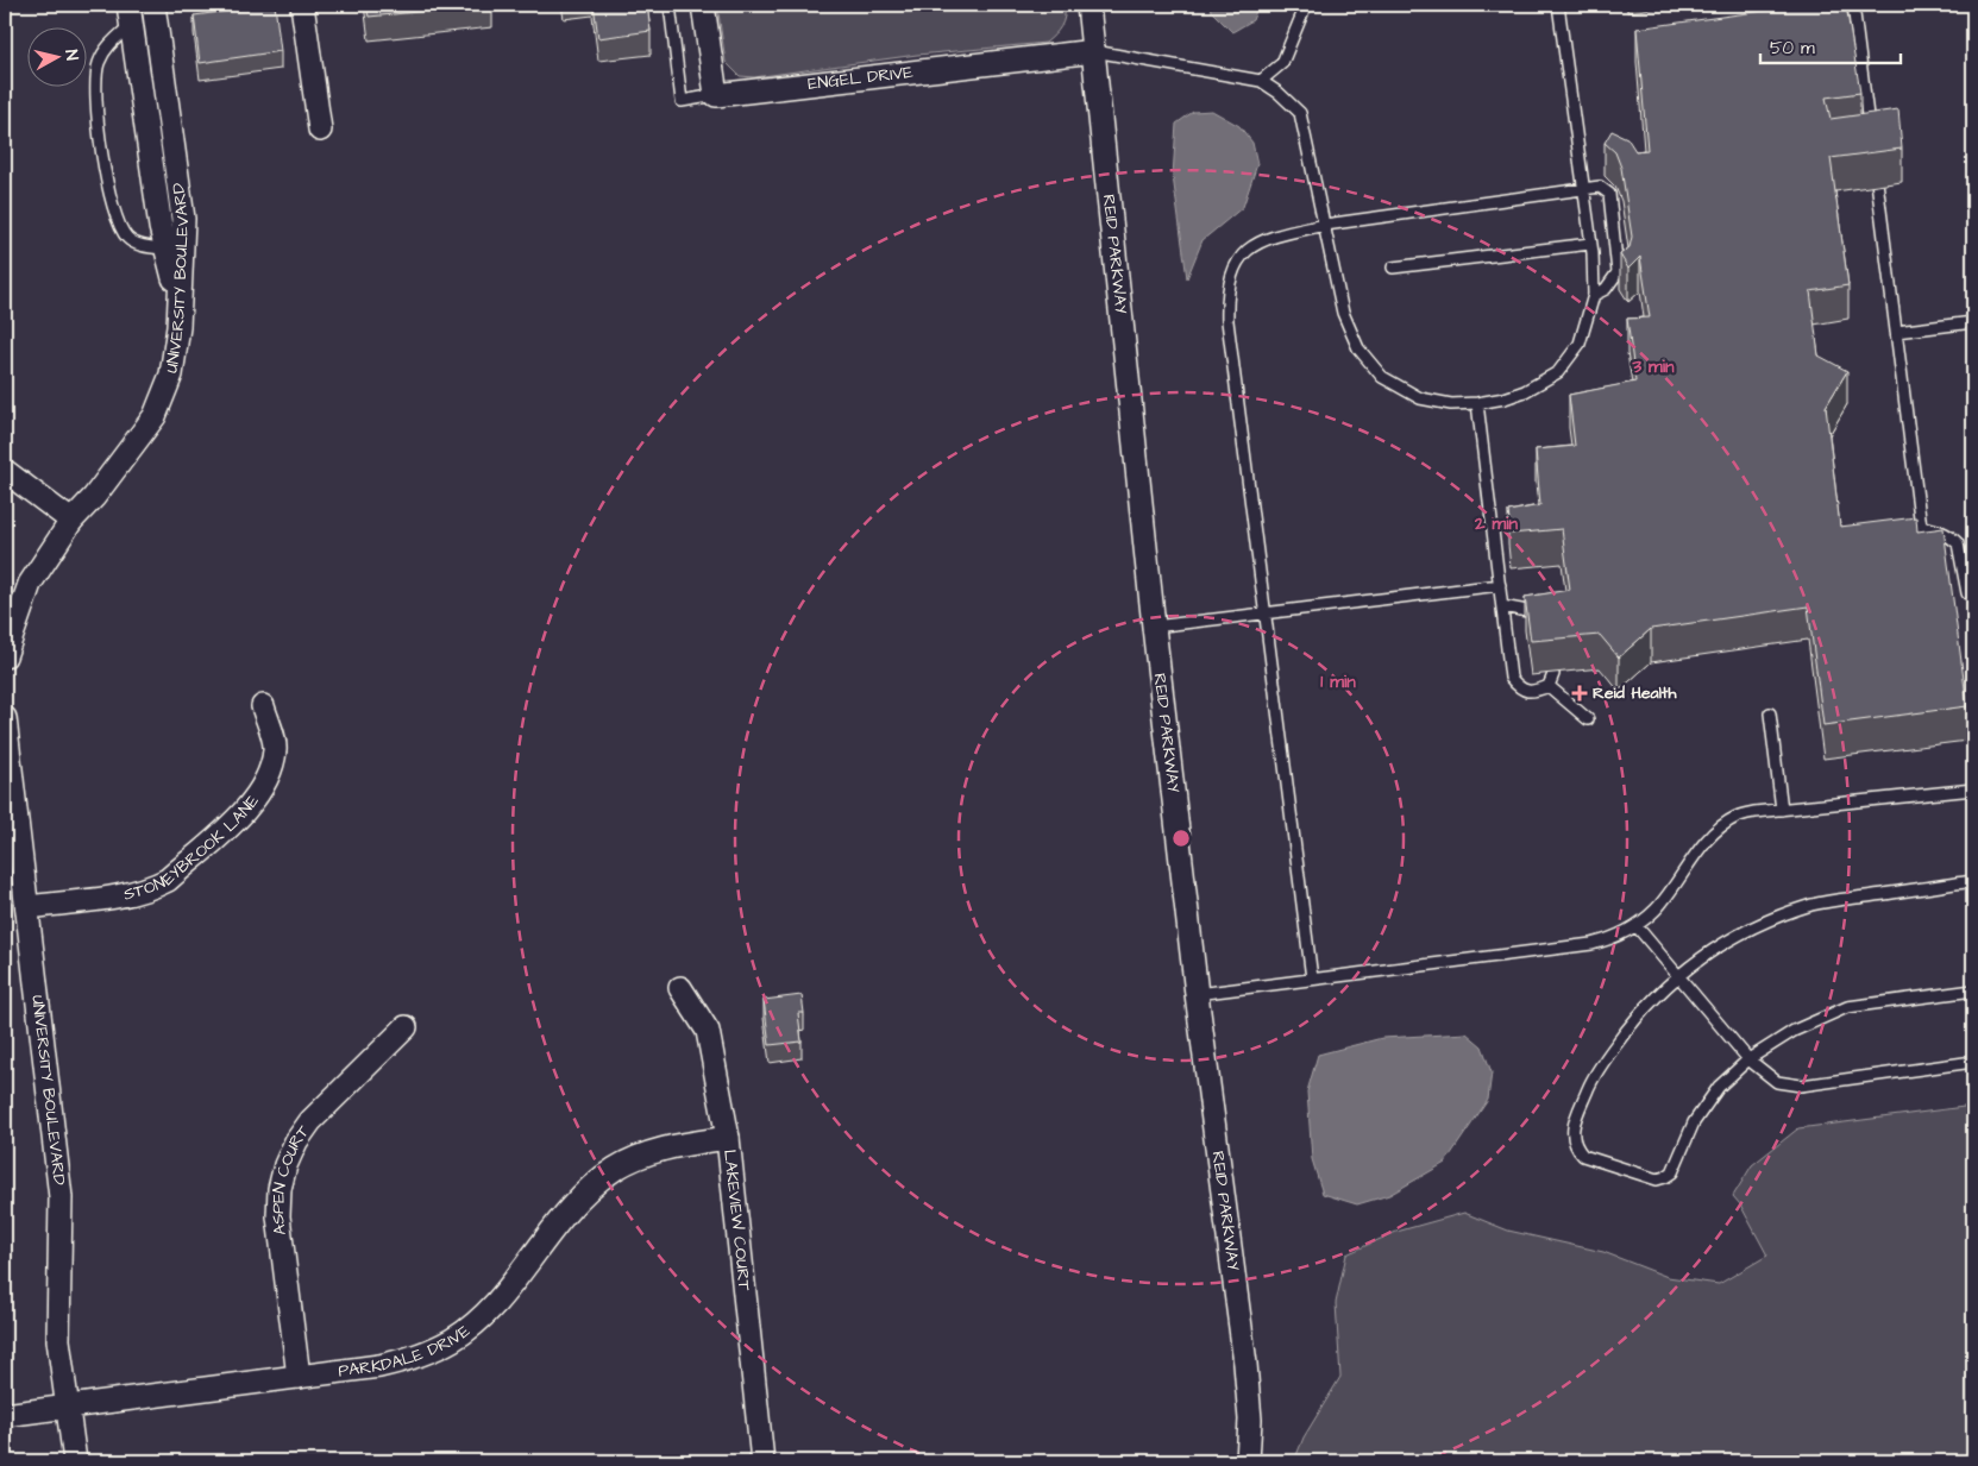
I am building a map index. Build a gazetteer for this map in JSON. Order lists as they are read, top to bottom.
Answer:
{
  "streets": {
    "street": [
      "ENGEL DRIVE",
      "REID PARKWAY",
      "UNIVERSITY BOULEVARD",
      "STONEYBROOK LANE",
      "ASPEN COURT",
      "LAKEVIEW COURT",
      "PARKDALE DRIVE"
    ]
  },
  "crossings": [
    ["ENGEL DRIVE", "REID PARKWAY"],
    ["UNIVERSITY BOULEVARD", "STONEYBROOK LANE"],
    ["UNIVERSITY BOULEVARD", "PARKDALE DRIVE"],
    ["ASPEN COURT", "PARKDALE DRIVE"],
    ["LAKEVIEW COURT", "PARKDALE DRIVE"]
  ],
  "places": {
    "health": ["Reid Health"]
  },
  "scale_bar": "50 m",
  "north": "right",
  "rings": ["3 min", "2 min", "1 min"]
}
